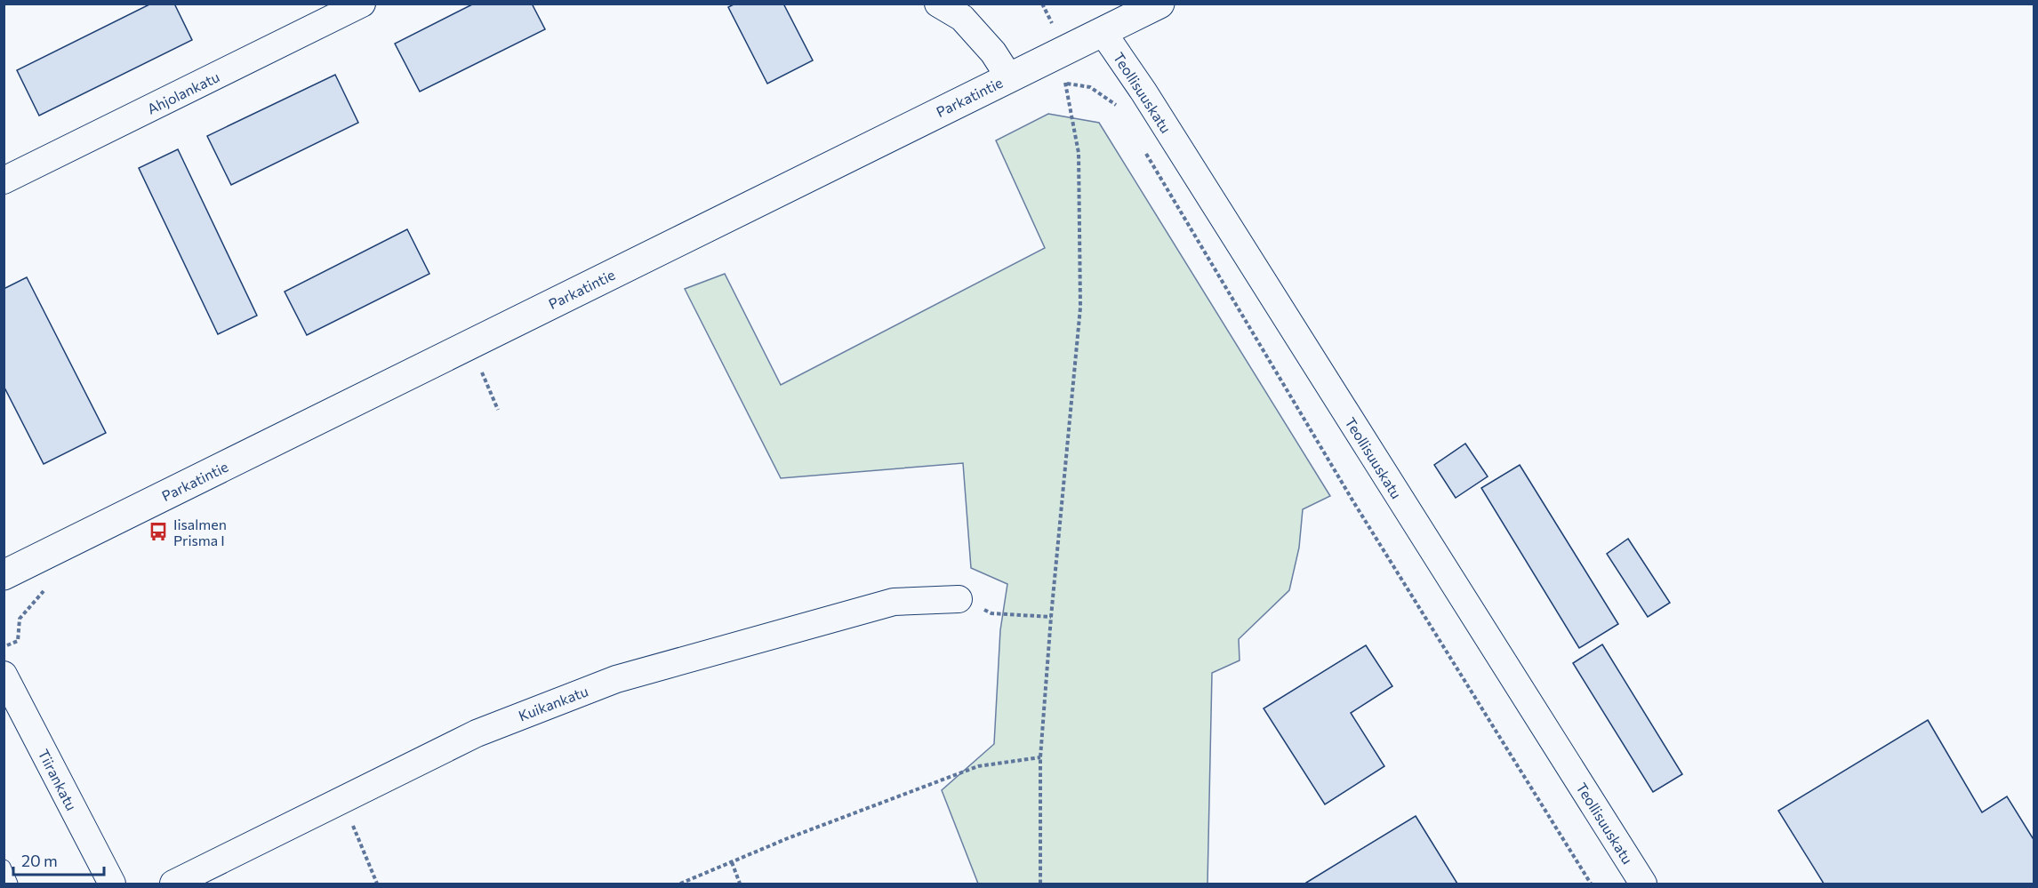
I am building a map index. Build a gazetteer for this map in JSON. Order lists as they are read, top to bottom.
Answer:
{
  "streets": {
    "street": [
      "Ahjolankatu",
      "Teollisuuskatu",
      "Parkatintie",
      "Kuikankatu",
      "Tiirankatu"
    ]
  },
  "crossings": [
    ["Teollisuuskatu", "Parkatintie"]
  ],
  "places": {
    "bus stop": ["Iisalmen Prisma I"]
  },
  "scale_bar": "20 m"
}
